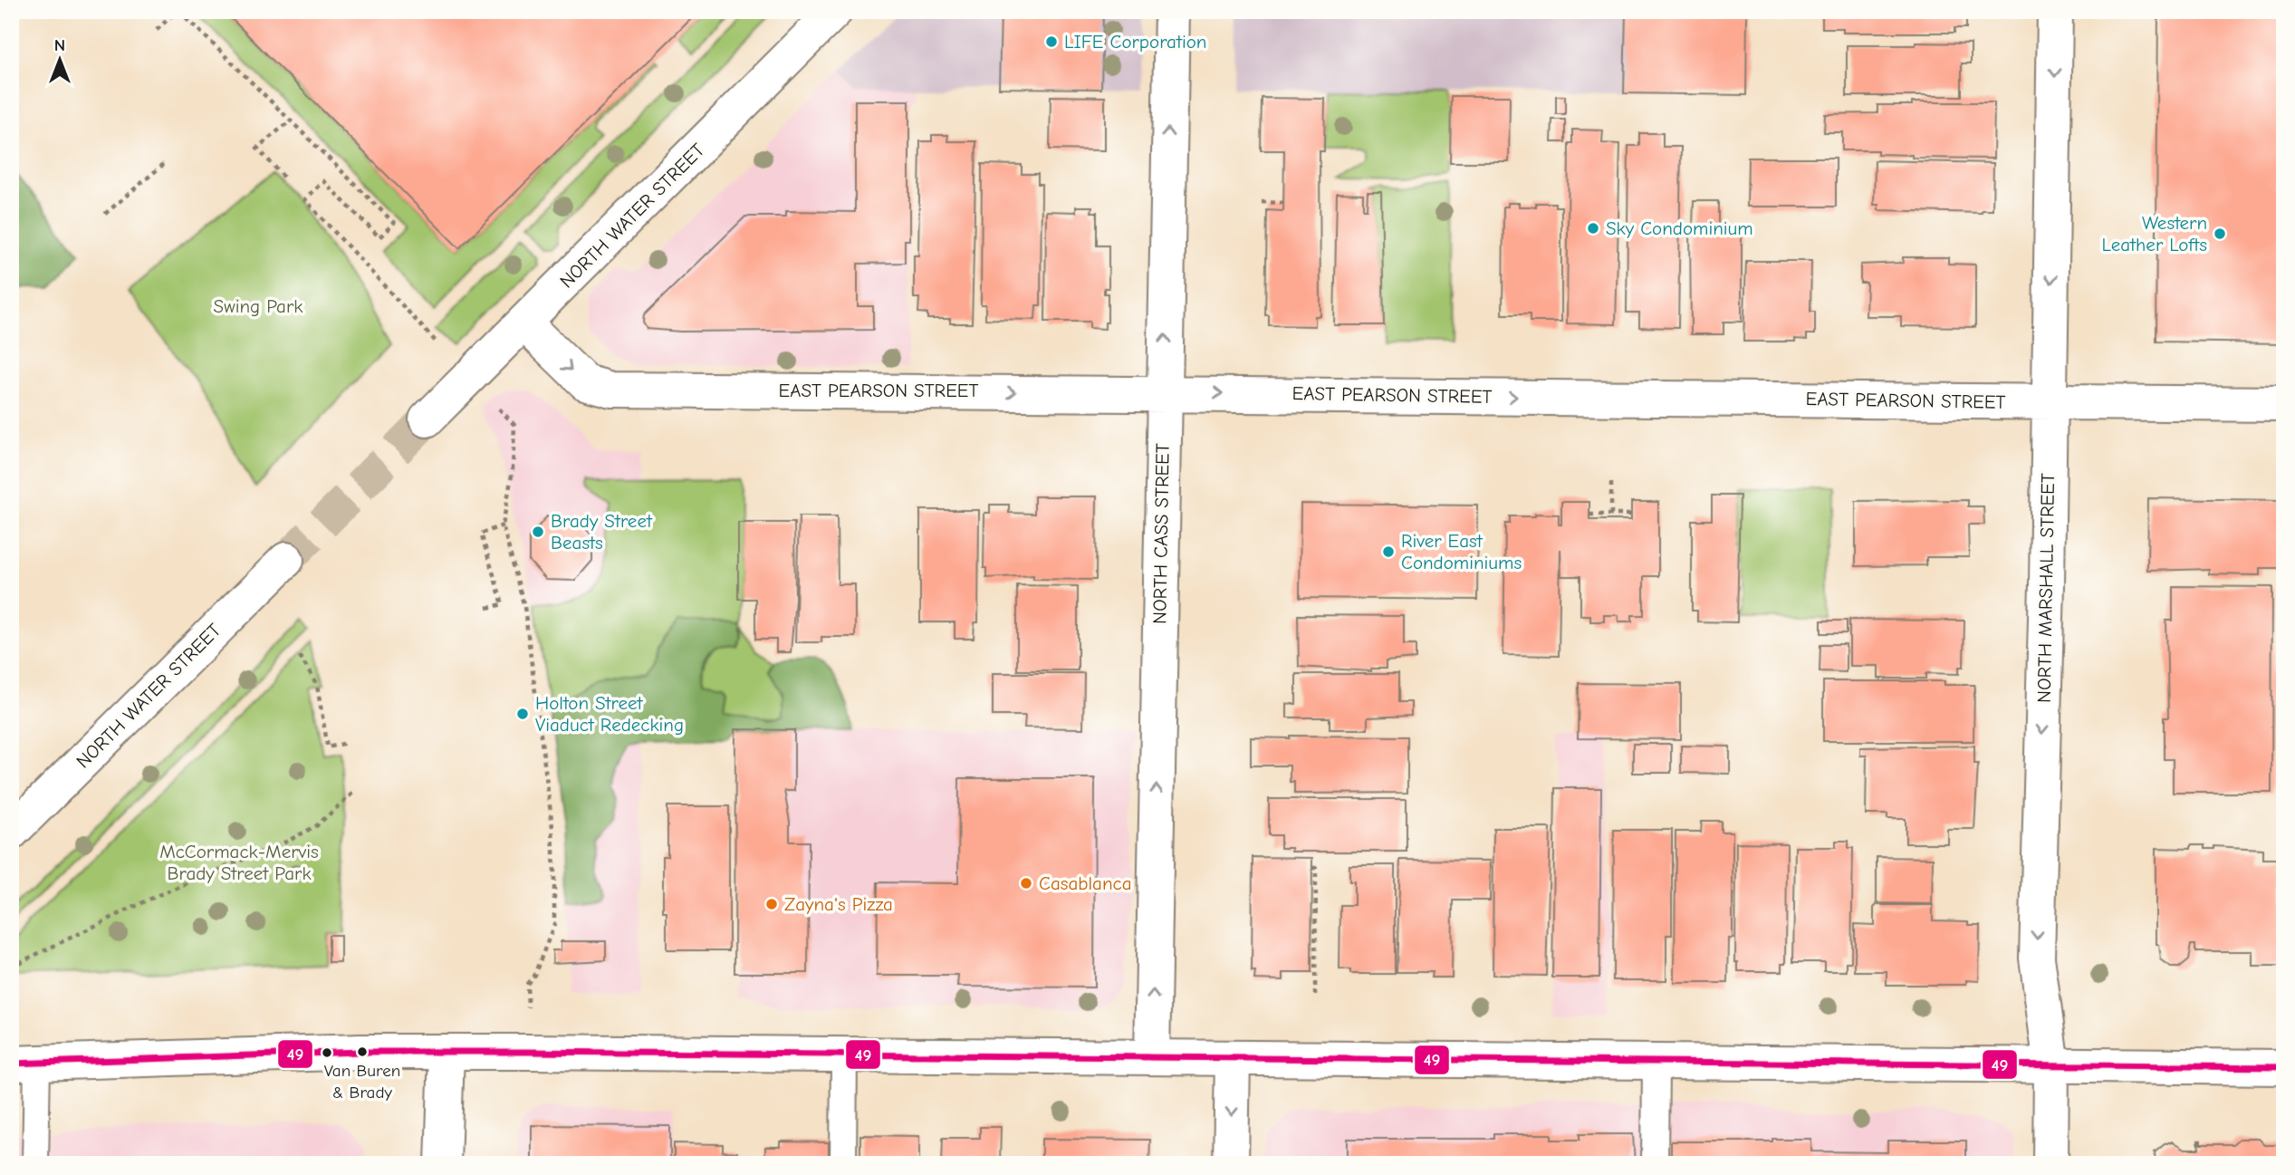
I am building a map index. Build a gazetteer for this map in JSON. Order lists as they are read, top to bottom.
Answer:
{
  "streets": {
    "street": [
      "NORTH WATER STREET",
      "EAST PEARSON STREET",
      "NORTH CASS STREET",
      "NORTH MARSHALL STREET"
    ]
  },
  "crossings": [
    ["NORTH WATER STREET", "EAST PEARSON STREET"],
    ["EAST PEARSON STREET", "NORTH CASS STREET"],
    ["EAST PEARSON STREET", "NORTH MARSHALL STREET"]
  ],
  "one_way": ["EAST PEARSON STREET", "NORTH CASS STREET", "NORTH MARSHALL STREET"],
  "parks": ["Swing Park", "McCormack-Mervis Brady Street Park"],
  "places": [
    "LIFE Corporation",
    "Sky Condominium",
    "Western Leather Lofts",
    "Brady Street Beasts",
    "River East Condominiums",
    "Holton Street Viaduct Redecking",
    "Casablanca",
    "Zayna's Pizza",
    "Van Buren & Brady"
  ],
  "lines": ["transit line 49"],
  "north": "top"
}
